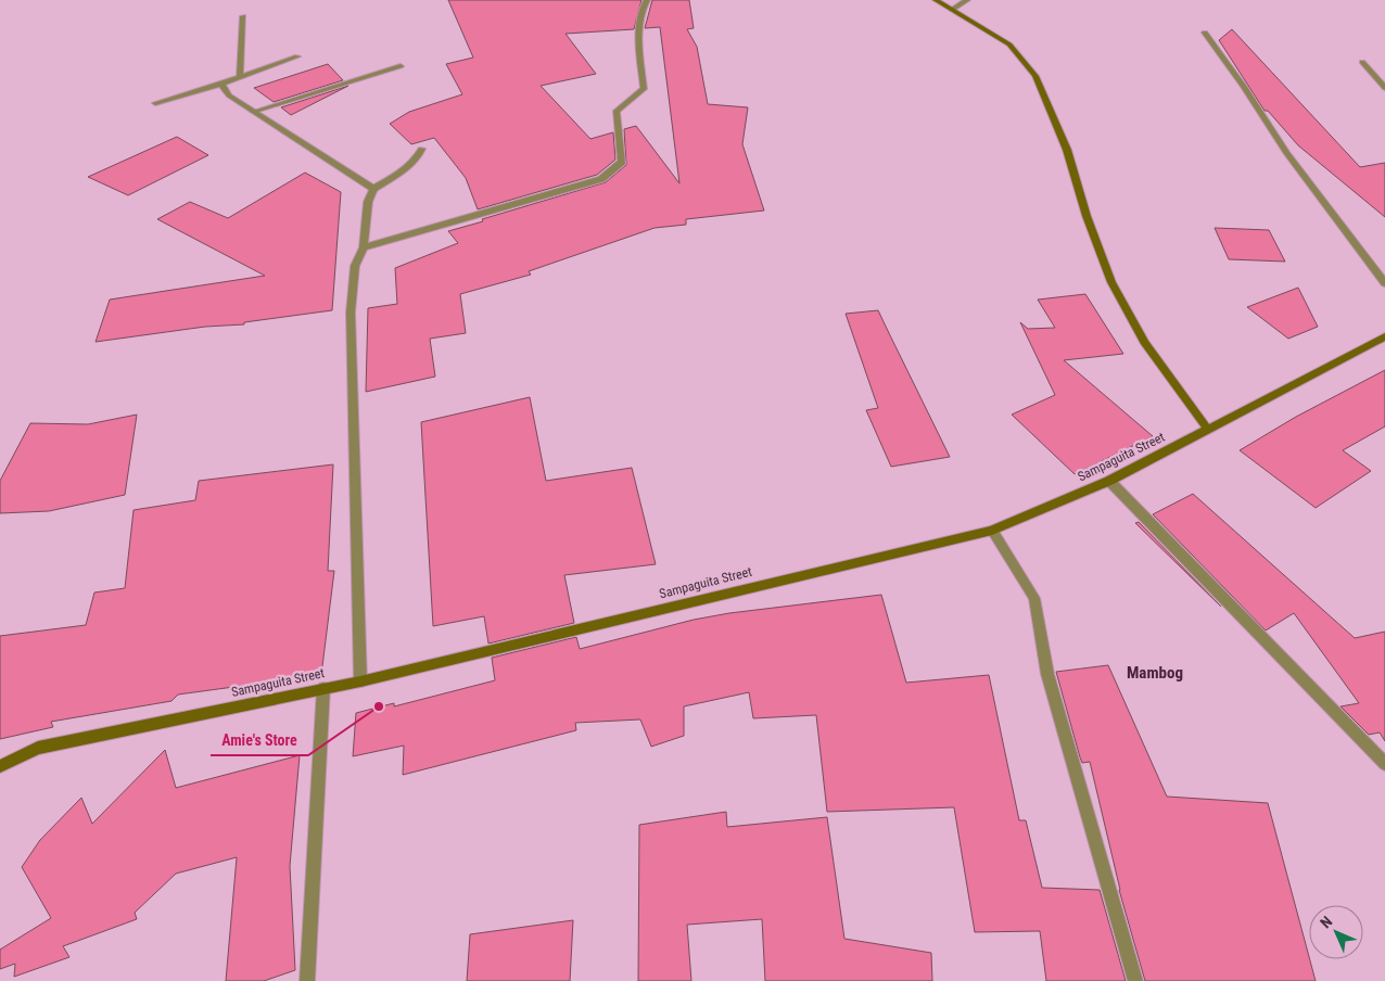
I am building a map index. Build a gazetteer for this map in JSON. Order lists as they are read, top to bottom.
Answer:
{
  "streets": {
    "street": ["Sampaguita Street"]
  },
  "districts": ["Mambog"],
  "places": ["Amie's Store"],
  "north": "top left"
}
